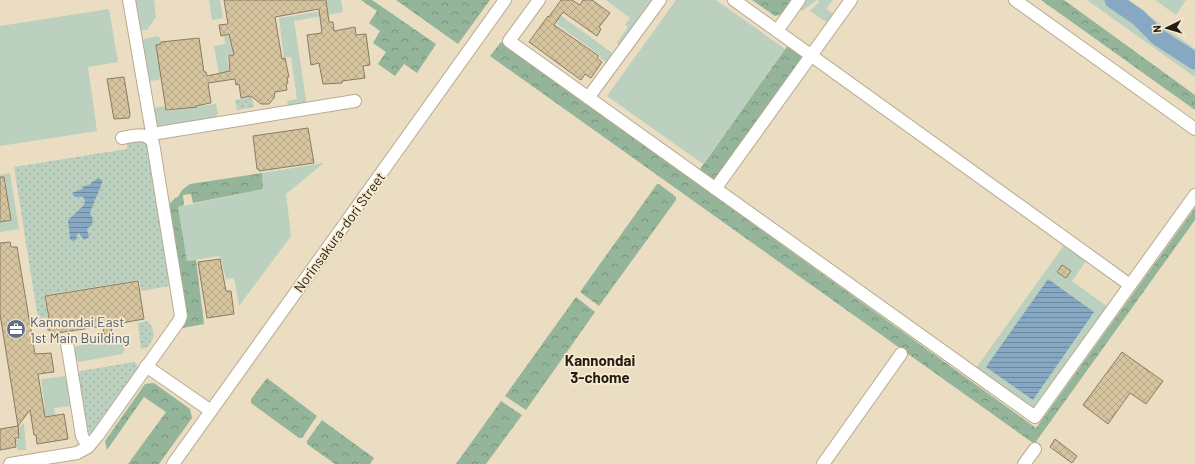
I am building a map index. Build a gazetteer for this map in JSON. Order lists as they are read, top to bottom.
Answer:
{
  "streets": {
    "street": ["Norinsakura-dori Street"]
  },
  "districts": ["Kannondai 3-chome"],
  "places": {
    "office": ["Kannondai East 1st Main Building"]
  },
  "north": "left"
}
